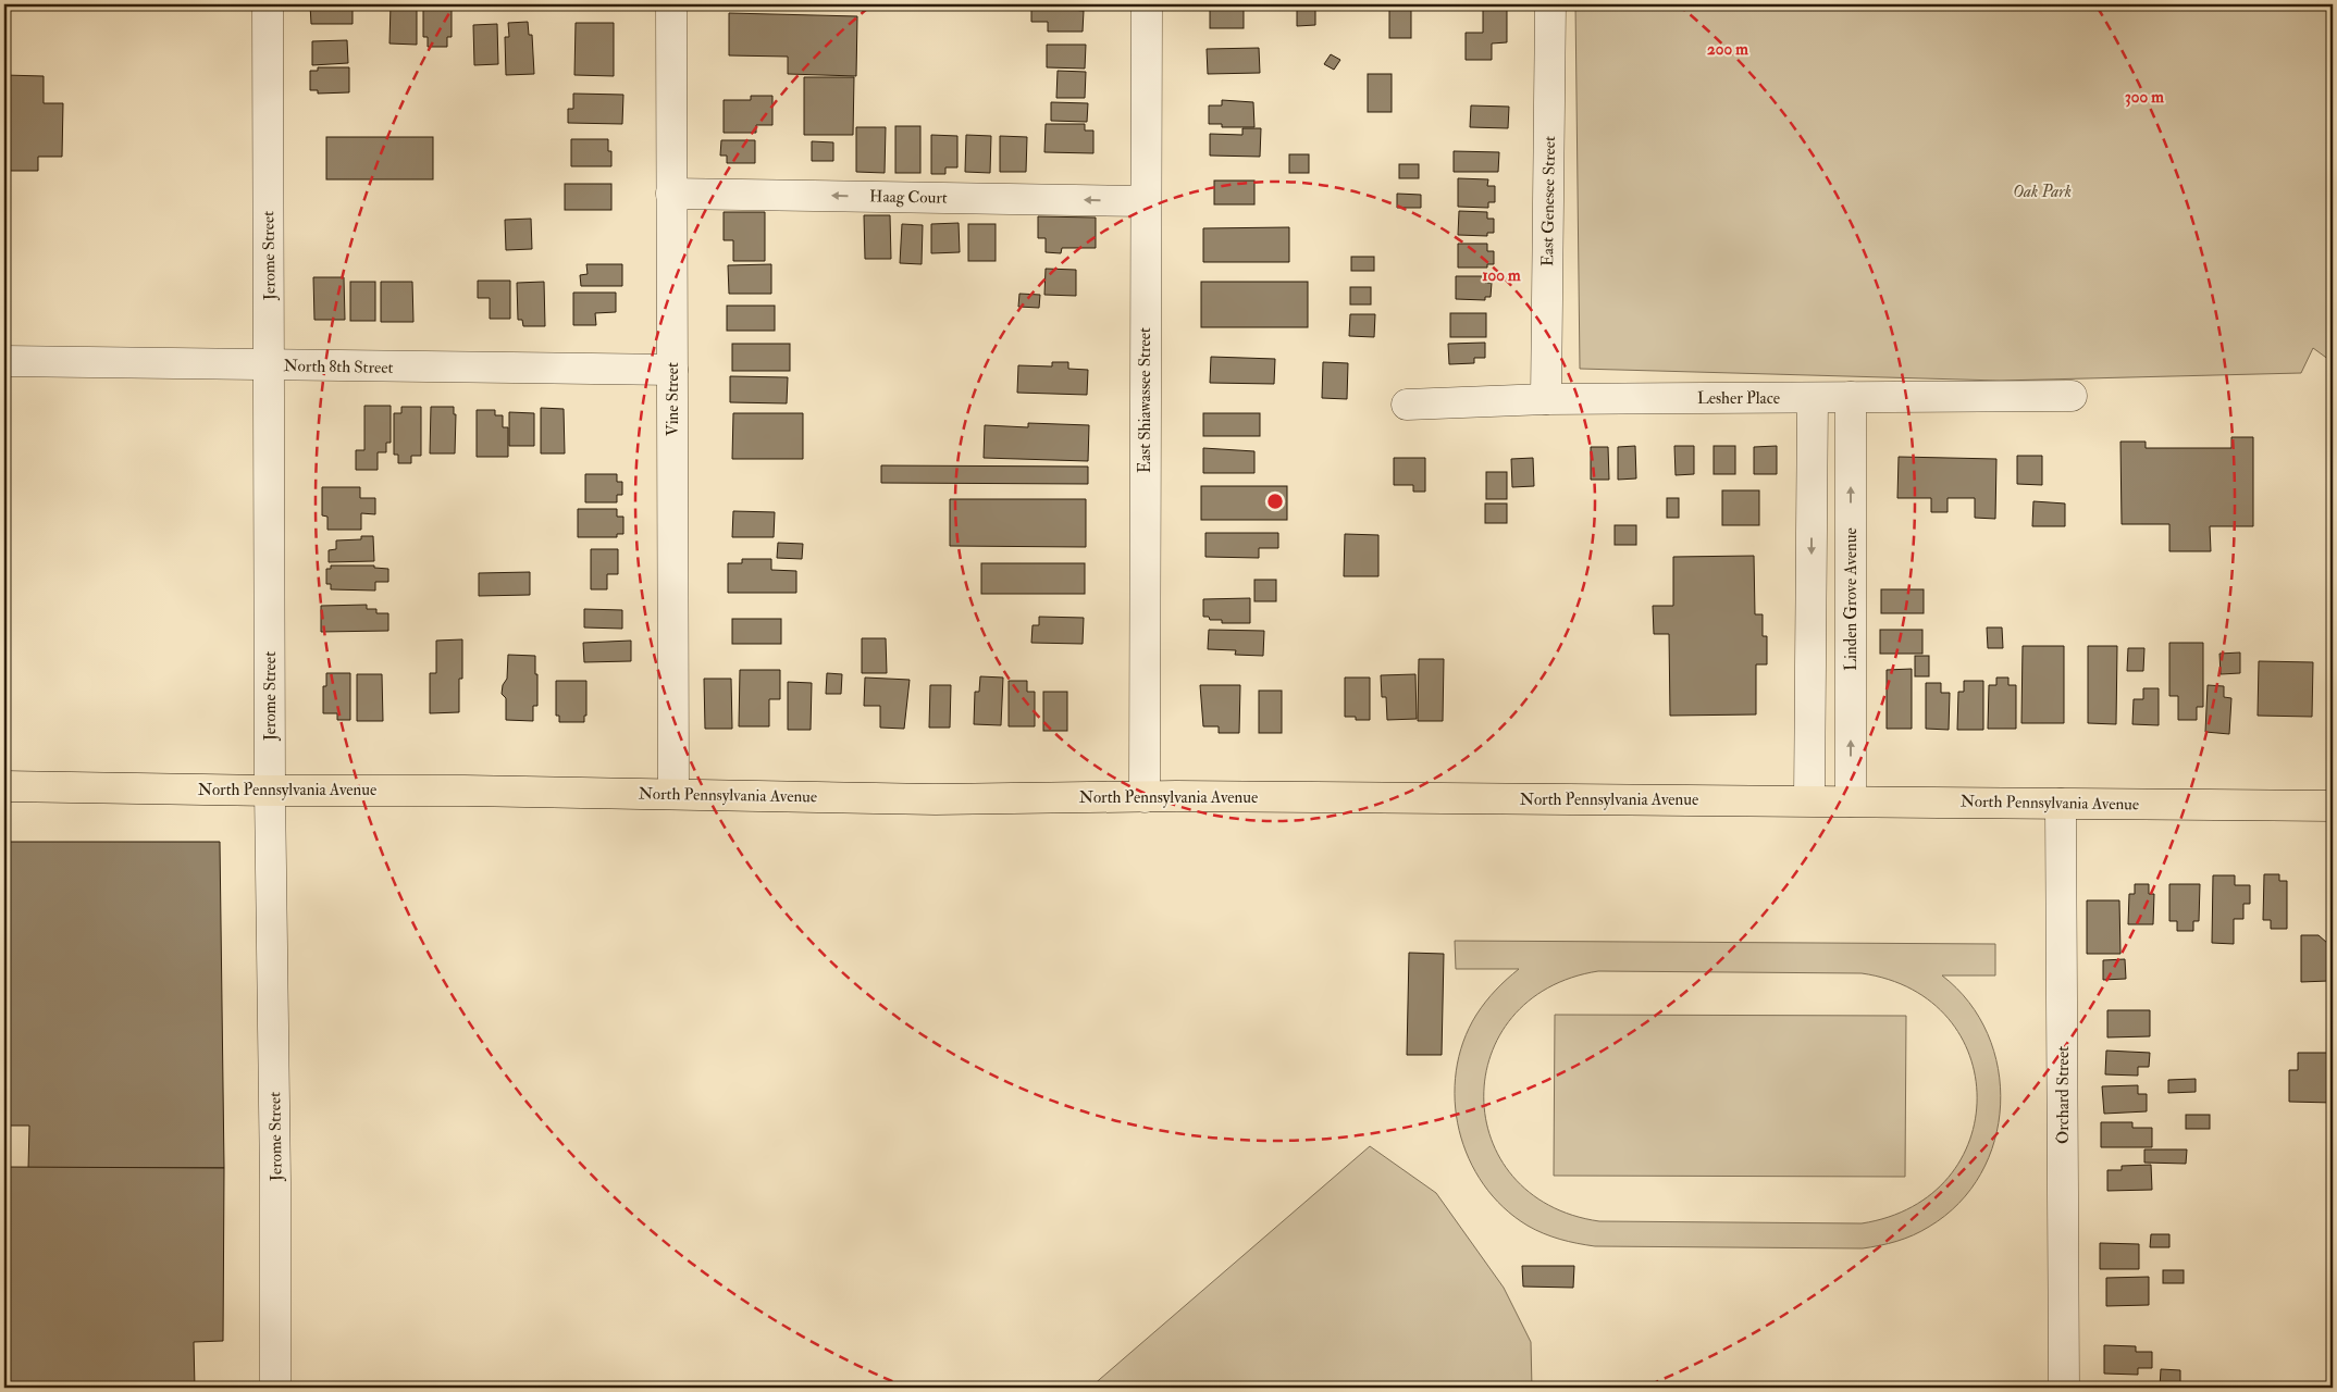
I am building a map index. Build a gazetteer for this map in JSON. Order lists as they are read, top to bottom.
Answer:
{
  "streets": {
    "main road": ["North Pennsylvania Avenue"],
    "street": [
      "Haag Court",
      "East Genesee Street",
      "Jerome Street",
      "North 8th Street",
      "Lesher Place",
      "Vine Street",
      "East Shiawassee Street",
      "Linden Grove Avenue",
      "Orchard Street"
    ]
  },
  "crossings": [
    ["Haag Court", "Vine Street"],
    ["Haag Court", "East Shiawassee Street"],
    ["East Genesee Street", "Lesher Place"],
    ["Jerome Street", "North 8th Street"],
    ["Jerome Street", "North Pennsylvania Avenue"],
    ["North 8th Street", "Vine Street"],
    ["Lesher Place", "Linden Grove Avenue"],
    ["Vine Street", "North Pennsylvania Avenue"],
    ["East Shiawassee Street", "North Pennsylvania Avenue"],
    ["Linden Grove Avenue", "North Pennsylvania Avenue"],
    ["North Pennsylvania Avenue", "Orchard Street"]
  ],
  "one_way": ["Haag Court"],
  "parks": ["Oak Park"],
  "rings": ["200 m", "300 m", "100 m"]
}
